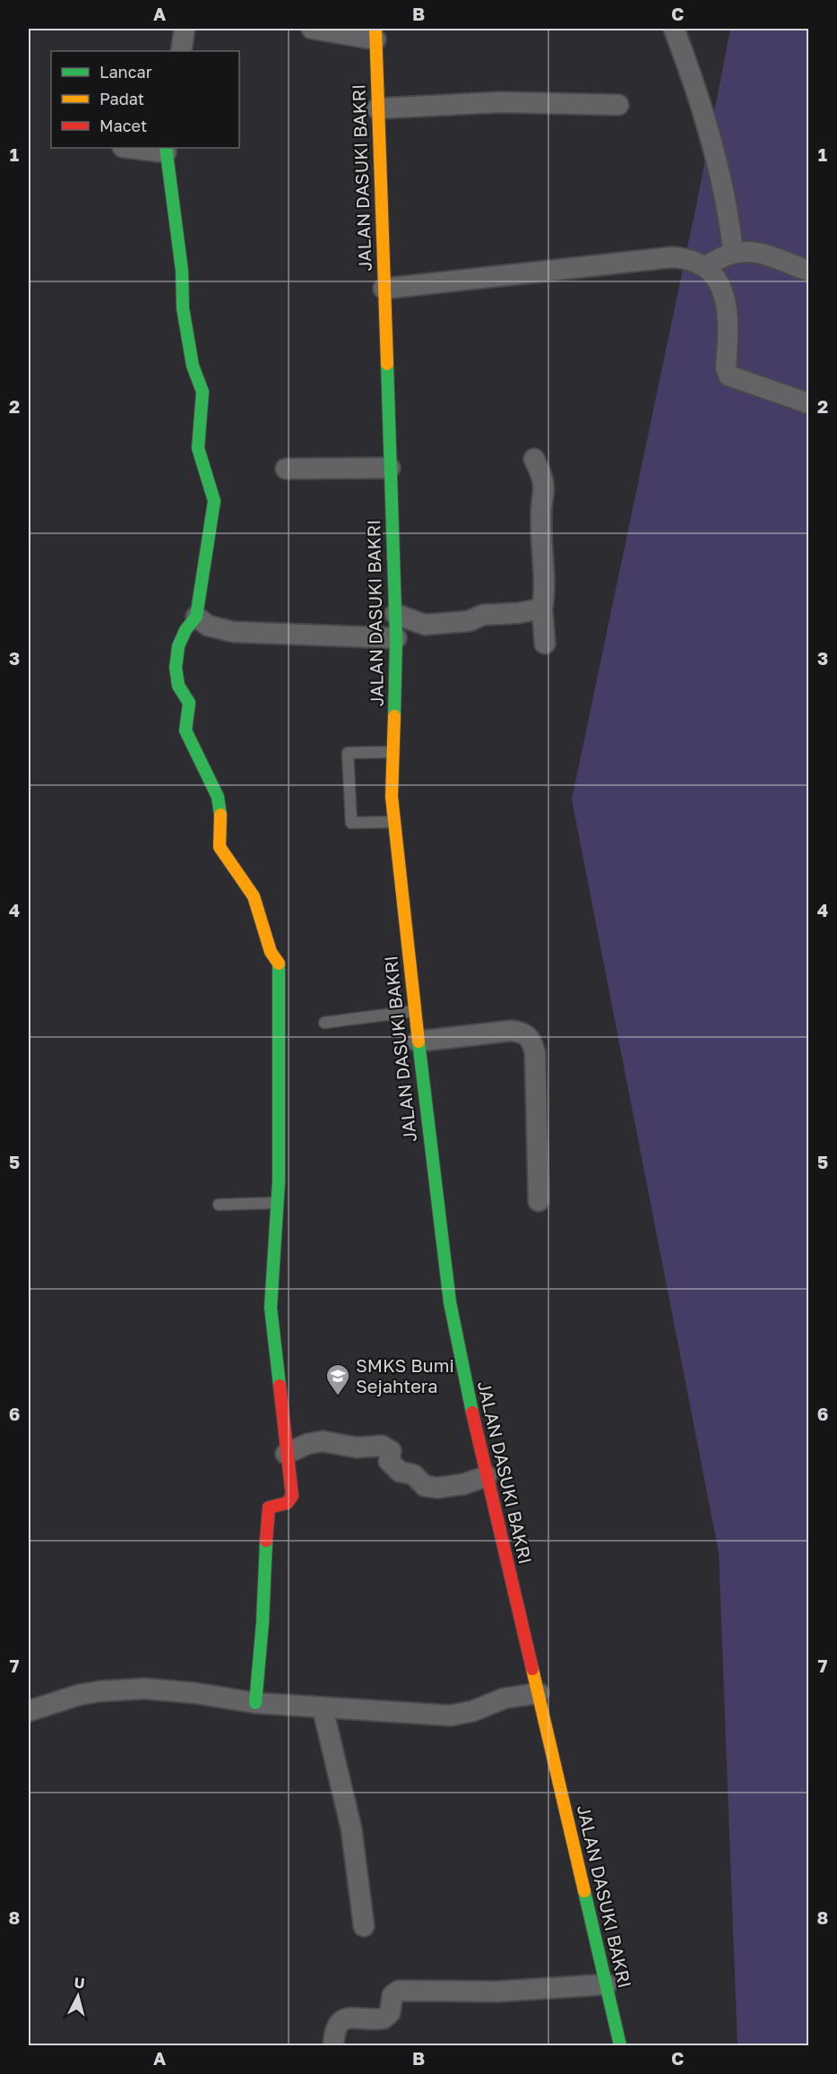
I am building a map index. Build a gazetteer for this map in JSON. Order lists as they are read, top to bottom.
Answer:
{
  "streets": {
    "main road": ["JALAN DASUKI BAKRI"]
  },
  "places": {
    "school or university": ["SMKS Bumi Sejahtera"]
  },
  "legend": ["Lancar", "Padat", "Macet"],
  "north": "top",
  "grid": {
    "columns": ["A", "B", "C"],
    "rows": [
      "1",
      "2",
      "3",
      "4",
      "5",
      "6",
      "7",
      "8"
    ]
  }
}
